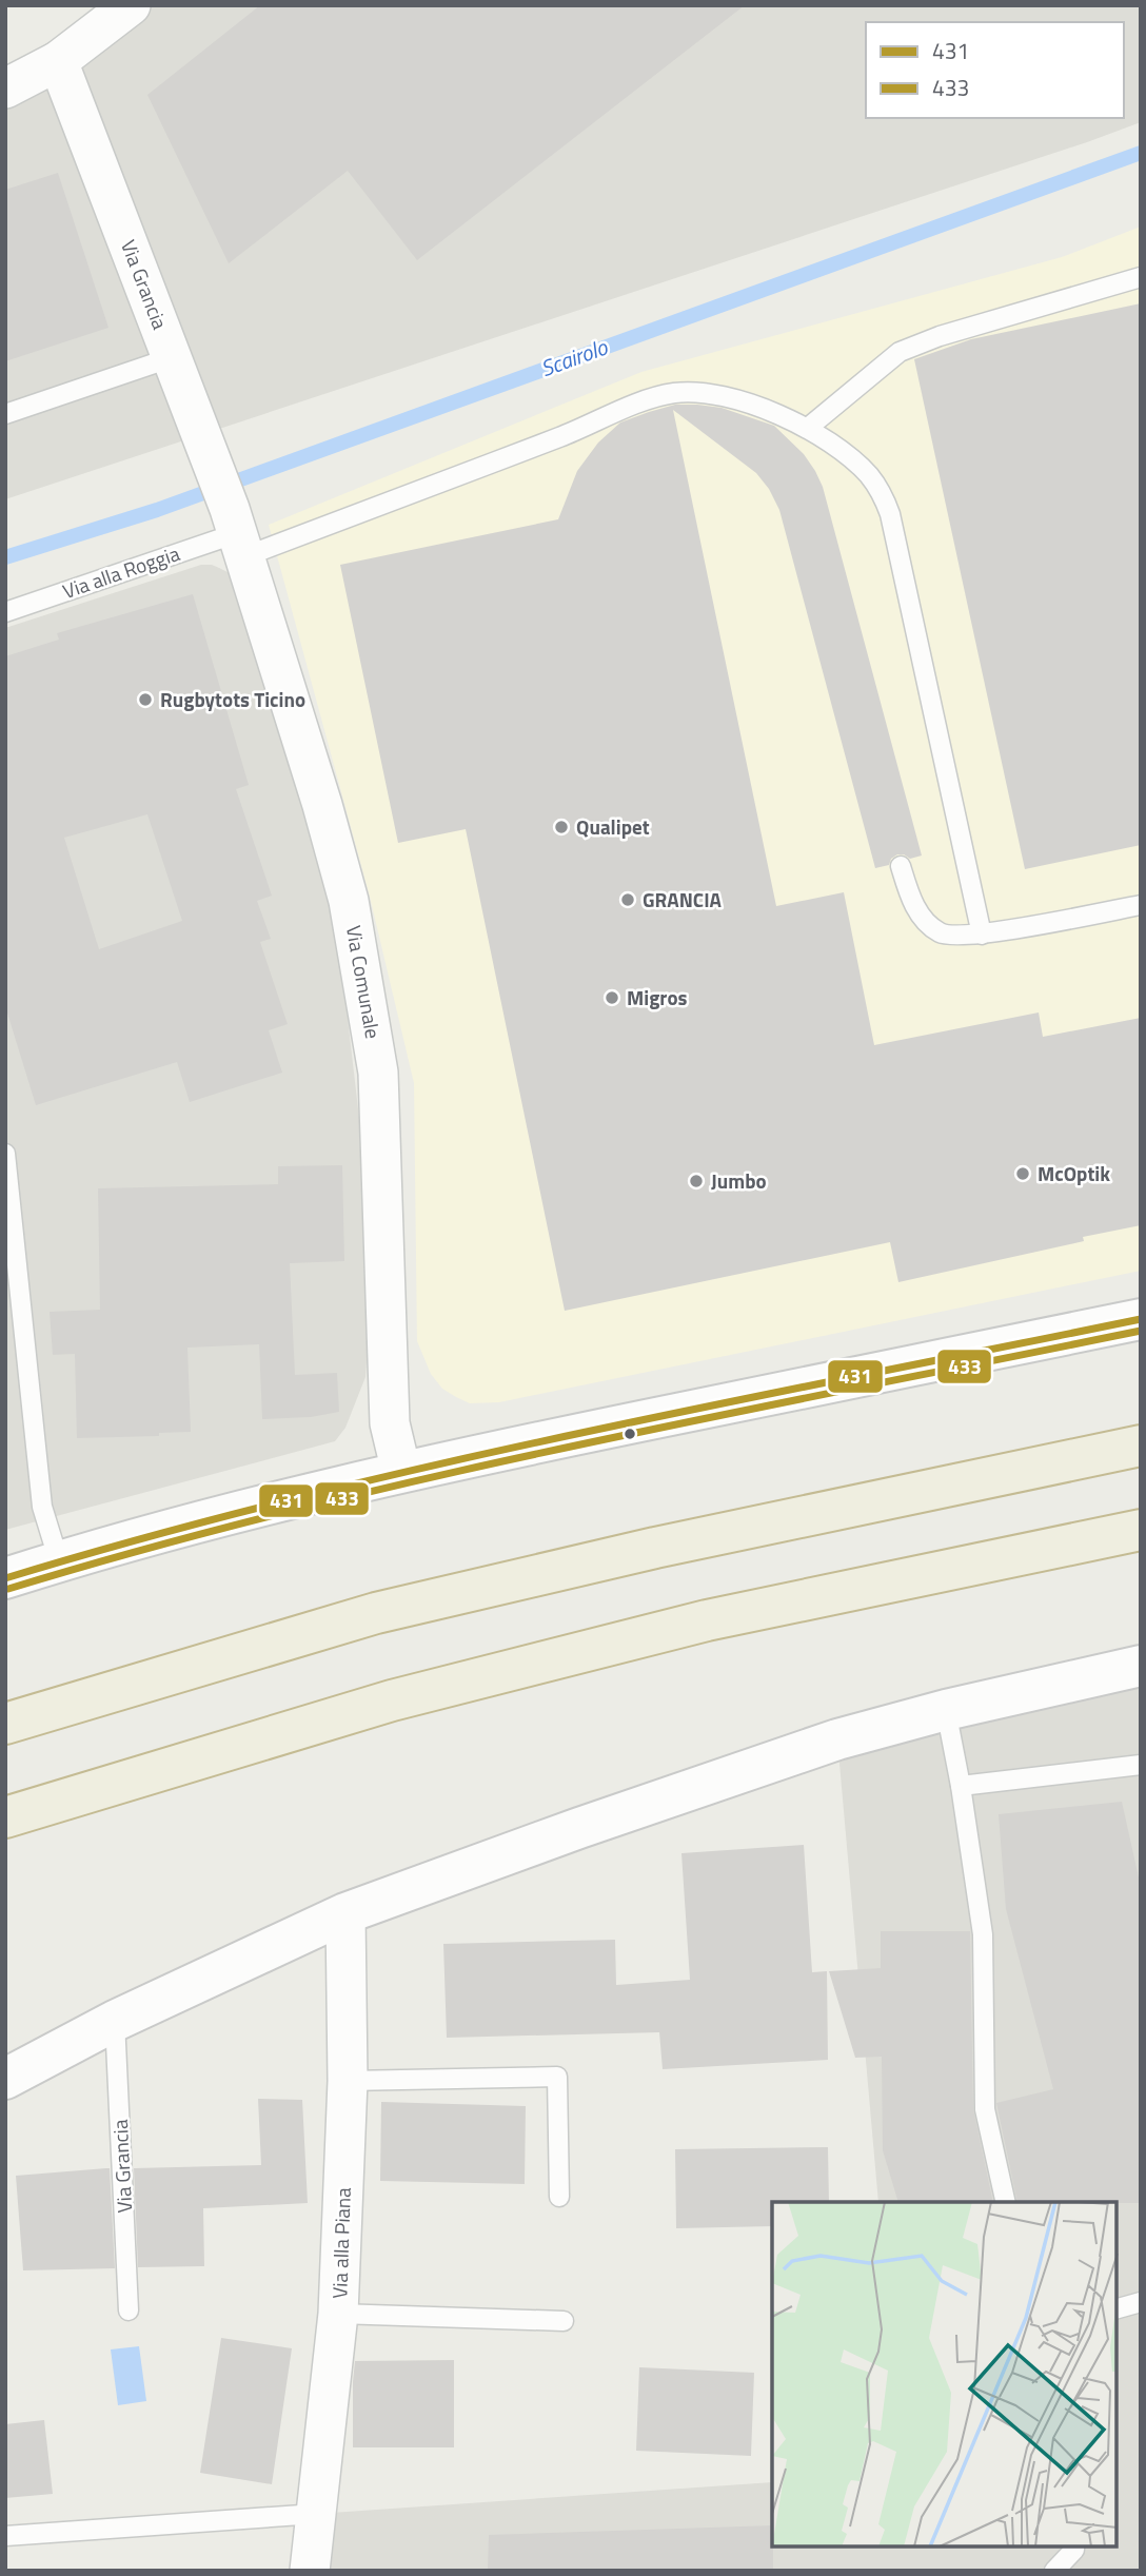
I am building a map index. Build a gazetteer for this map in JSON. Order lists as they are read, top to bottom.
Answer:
{
  "streets": {
    "street": ["Via Grancia", "Via Comunale", "Via alla Piana"],
    "lane": ["Via alla Roggia"]
  },
  "crossings": [
    ["Via Grancia", "Via alla Roggia"],
    ["Via Grancia", "Via Comunale"],
    ["Via alla Roggia", "Via Comunale"]
  ],
  "water": ["Scairolo"],
  "places": [
    "Rugbytots Ticino",
    "Qualipet",
    "GRANCIA",
    "Migros",
    "McOptik",
    "Jumbo"
  ],
  "lines": ["transit line 431", "transit line 433"],
  "legend": ["431", "433"]
}
